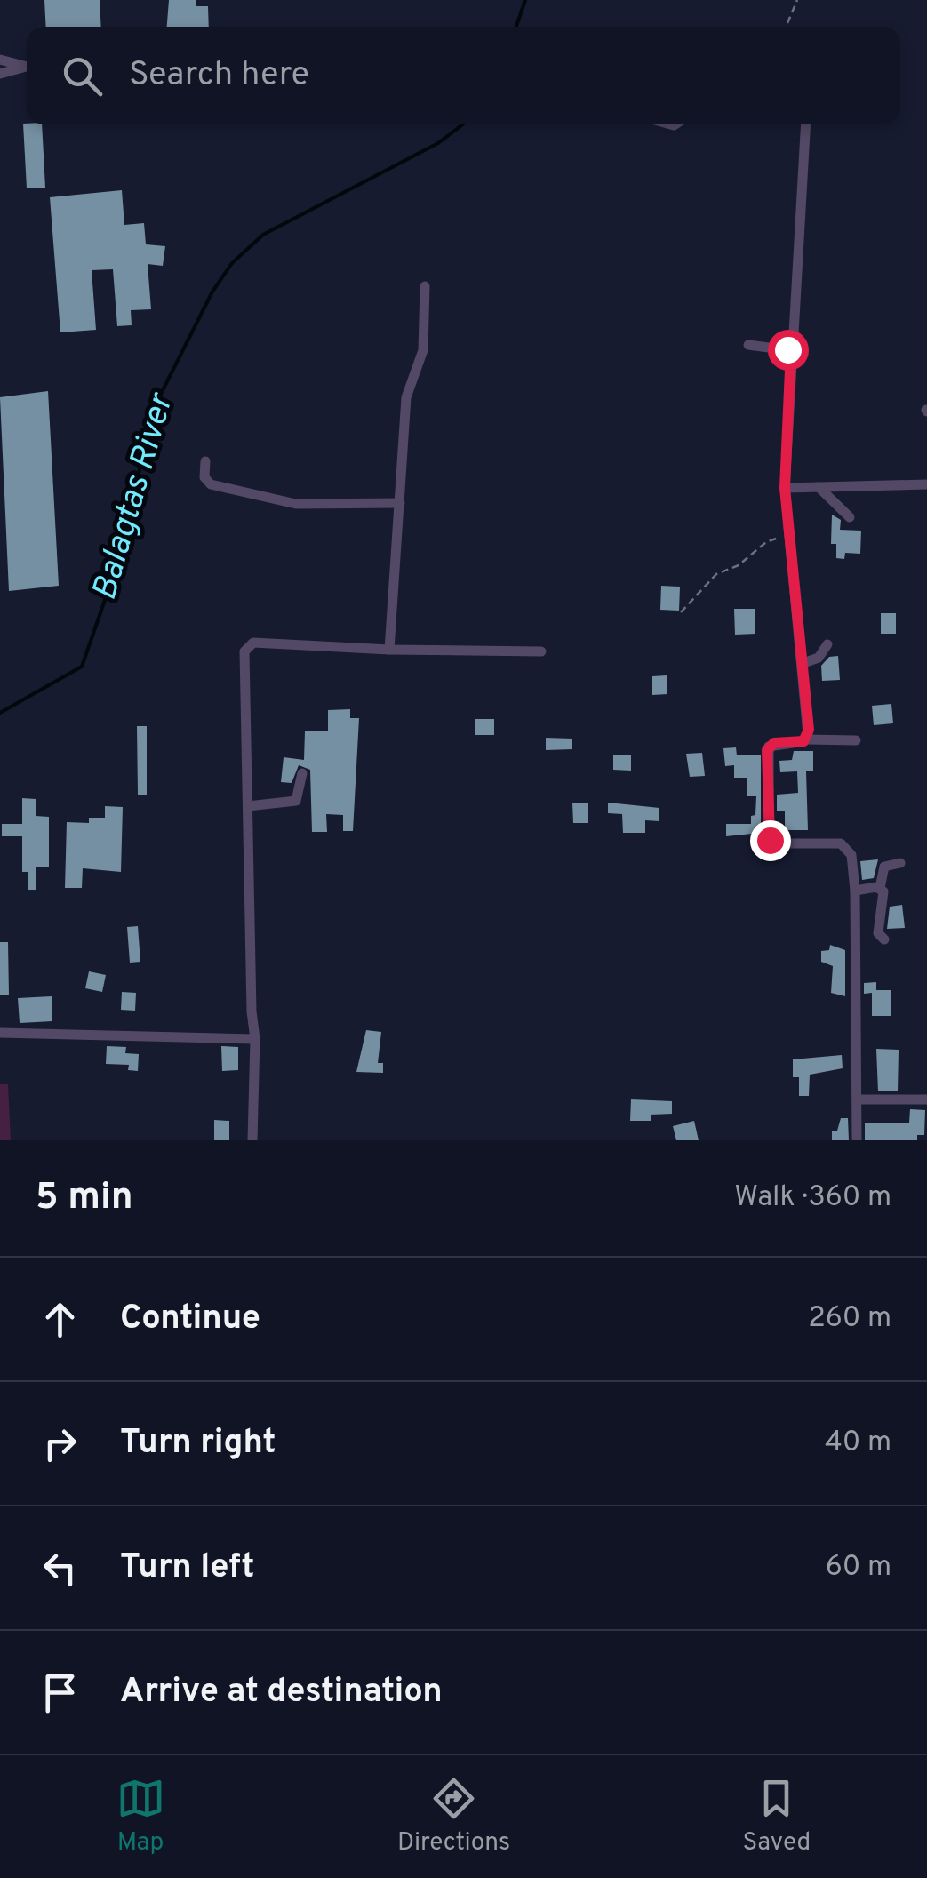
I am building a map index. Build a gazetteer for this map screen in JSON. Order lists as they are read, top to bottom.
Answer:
{
  "water": ["Balagtas River"],
  "page": {
    "search": "Search here",
    "heading": ["5 min", "Walk · 360 m"],
    "list": [
      ["Continue", "260 m"],
      ["Turn right", "40 m"],
      ["Turn left", "60 m"],
      "Arrive at destination"
    ],
    "nav": ["Map", "Directions", "Saved"]
  }
}
